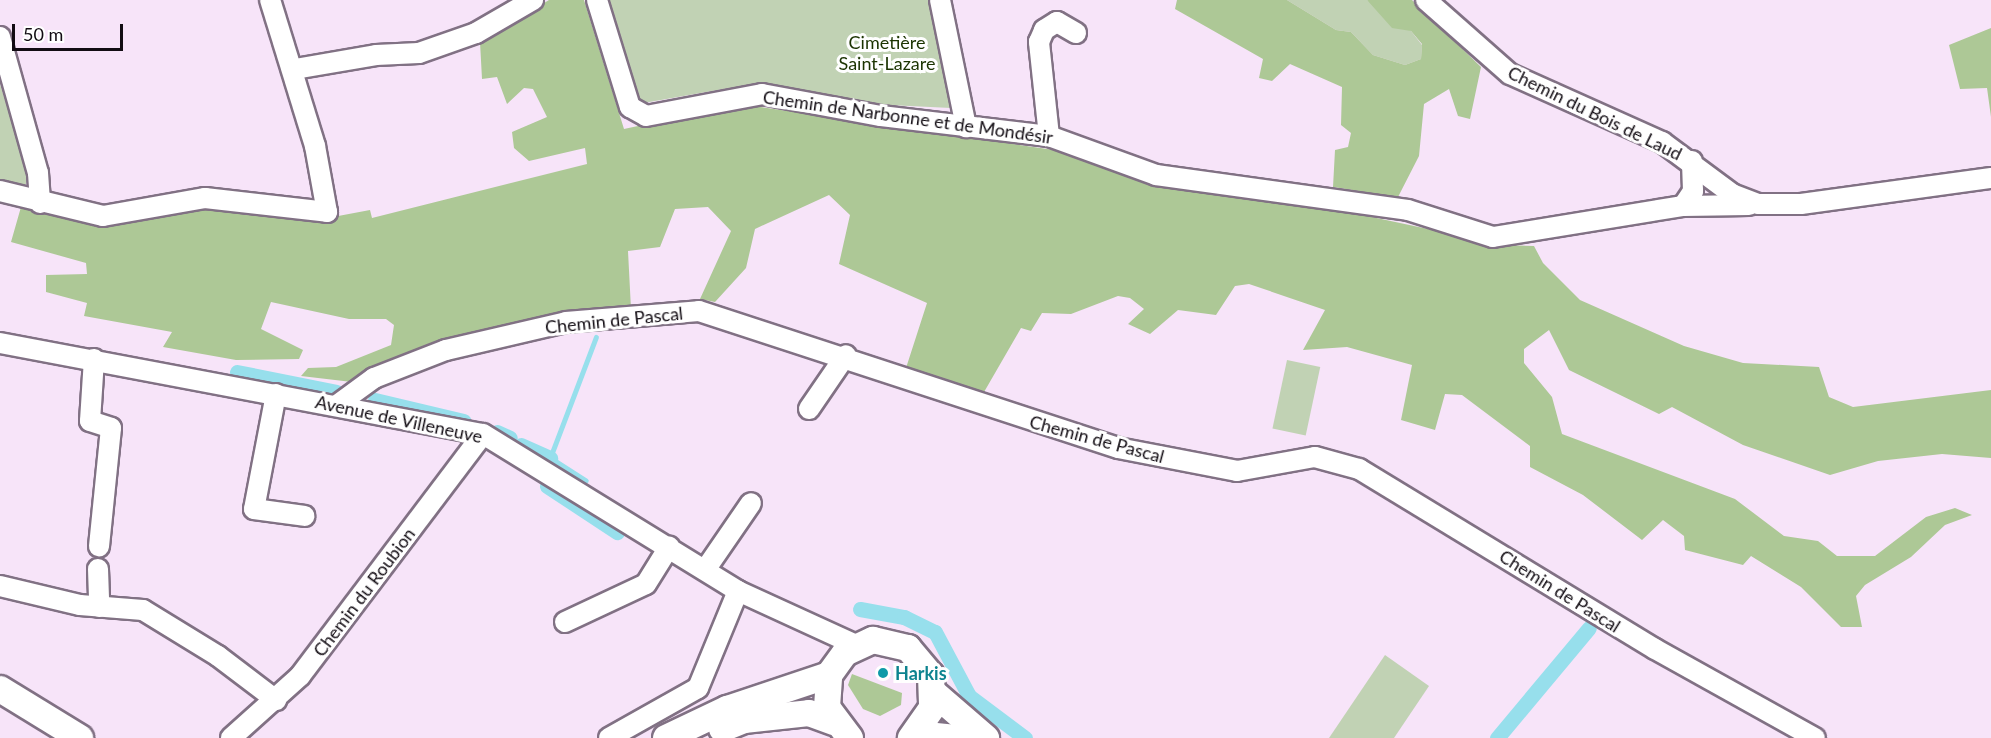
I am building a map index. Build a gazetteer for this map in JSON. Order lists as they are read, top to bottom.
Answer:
{
  "streets": {
    "street": [
      "Chemin du Bois de Laud",
      "Chemin de Narbonne et de Mondésir",
      "Chemin de Pascal",
      "Avenue de Villeneuve",
      "Chemin du Roubion"
    ]
  },
  "crossings": [
    ["Chemin du Bois de Laud", "Chemin de Narbonne et de Mondésir"],
    ["Chemin de Pascal", "Avenue de Villeneuve"],
    ["Avenue de Villeneuve", "Chemin du Roubion"]
  ],
  "parks": ["Cimetière Saint-Lazare"],
  "places": ["Harkis"],
  "scale_bar": "50 m"
}
